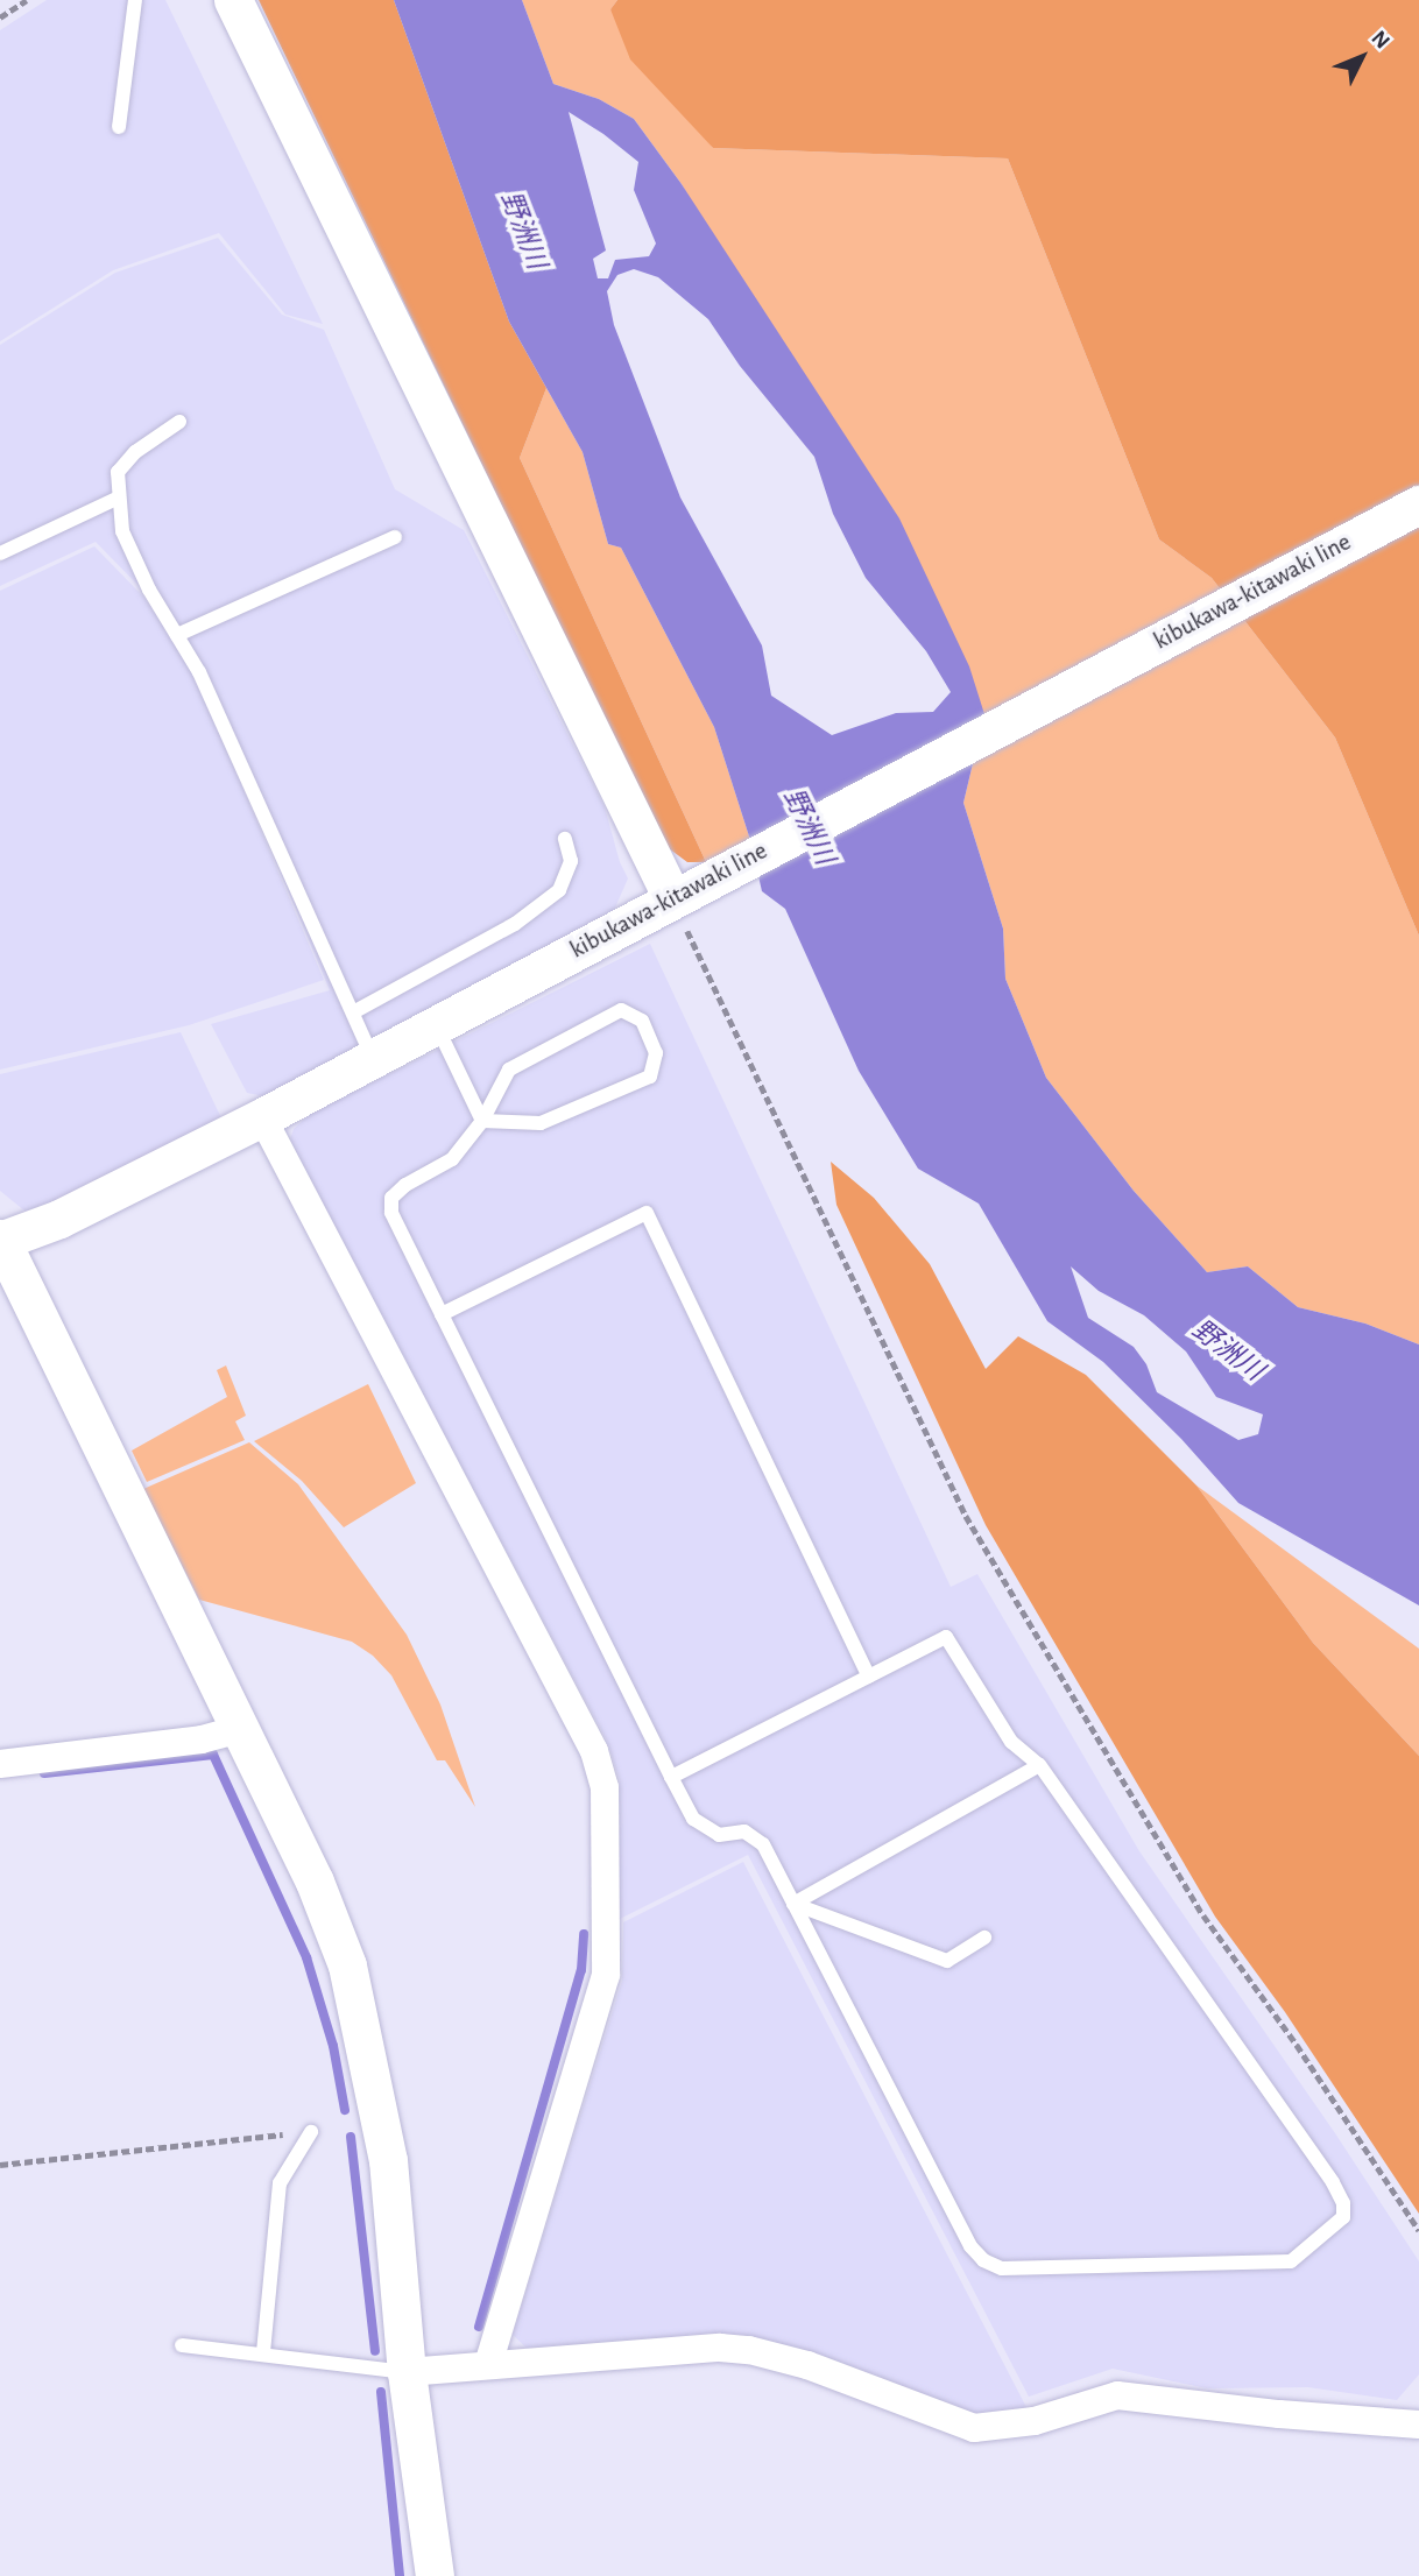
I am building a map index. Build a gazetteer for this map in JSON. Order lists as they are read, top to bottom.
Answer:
{
  "streets": {
    "street": ["kibukawa-kitawaki line"]
  },
  "water": ["野洲川"],
  "north": "top right"
}
